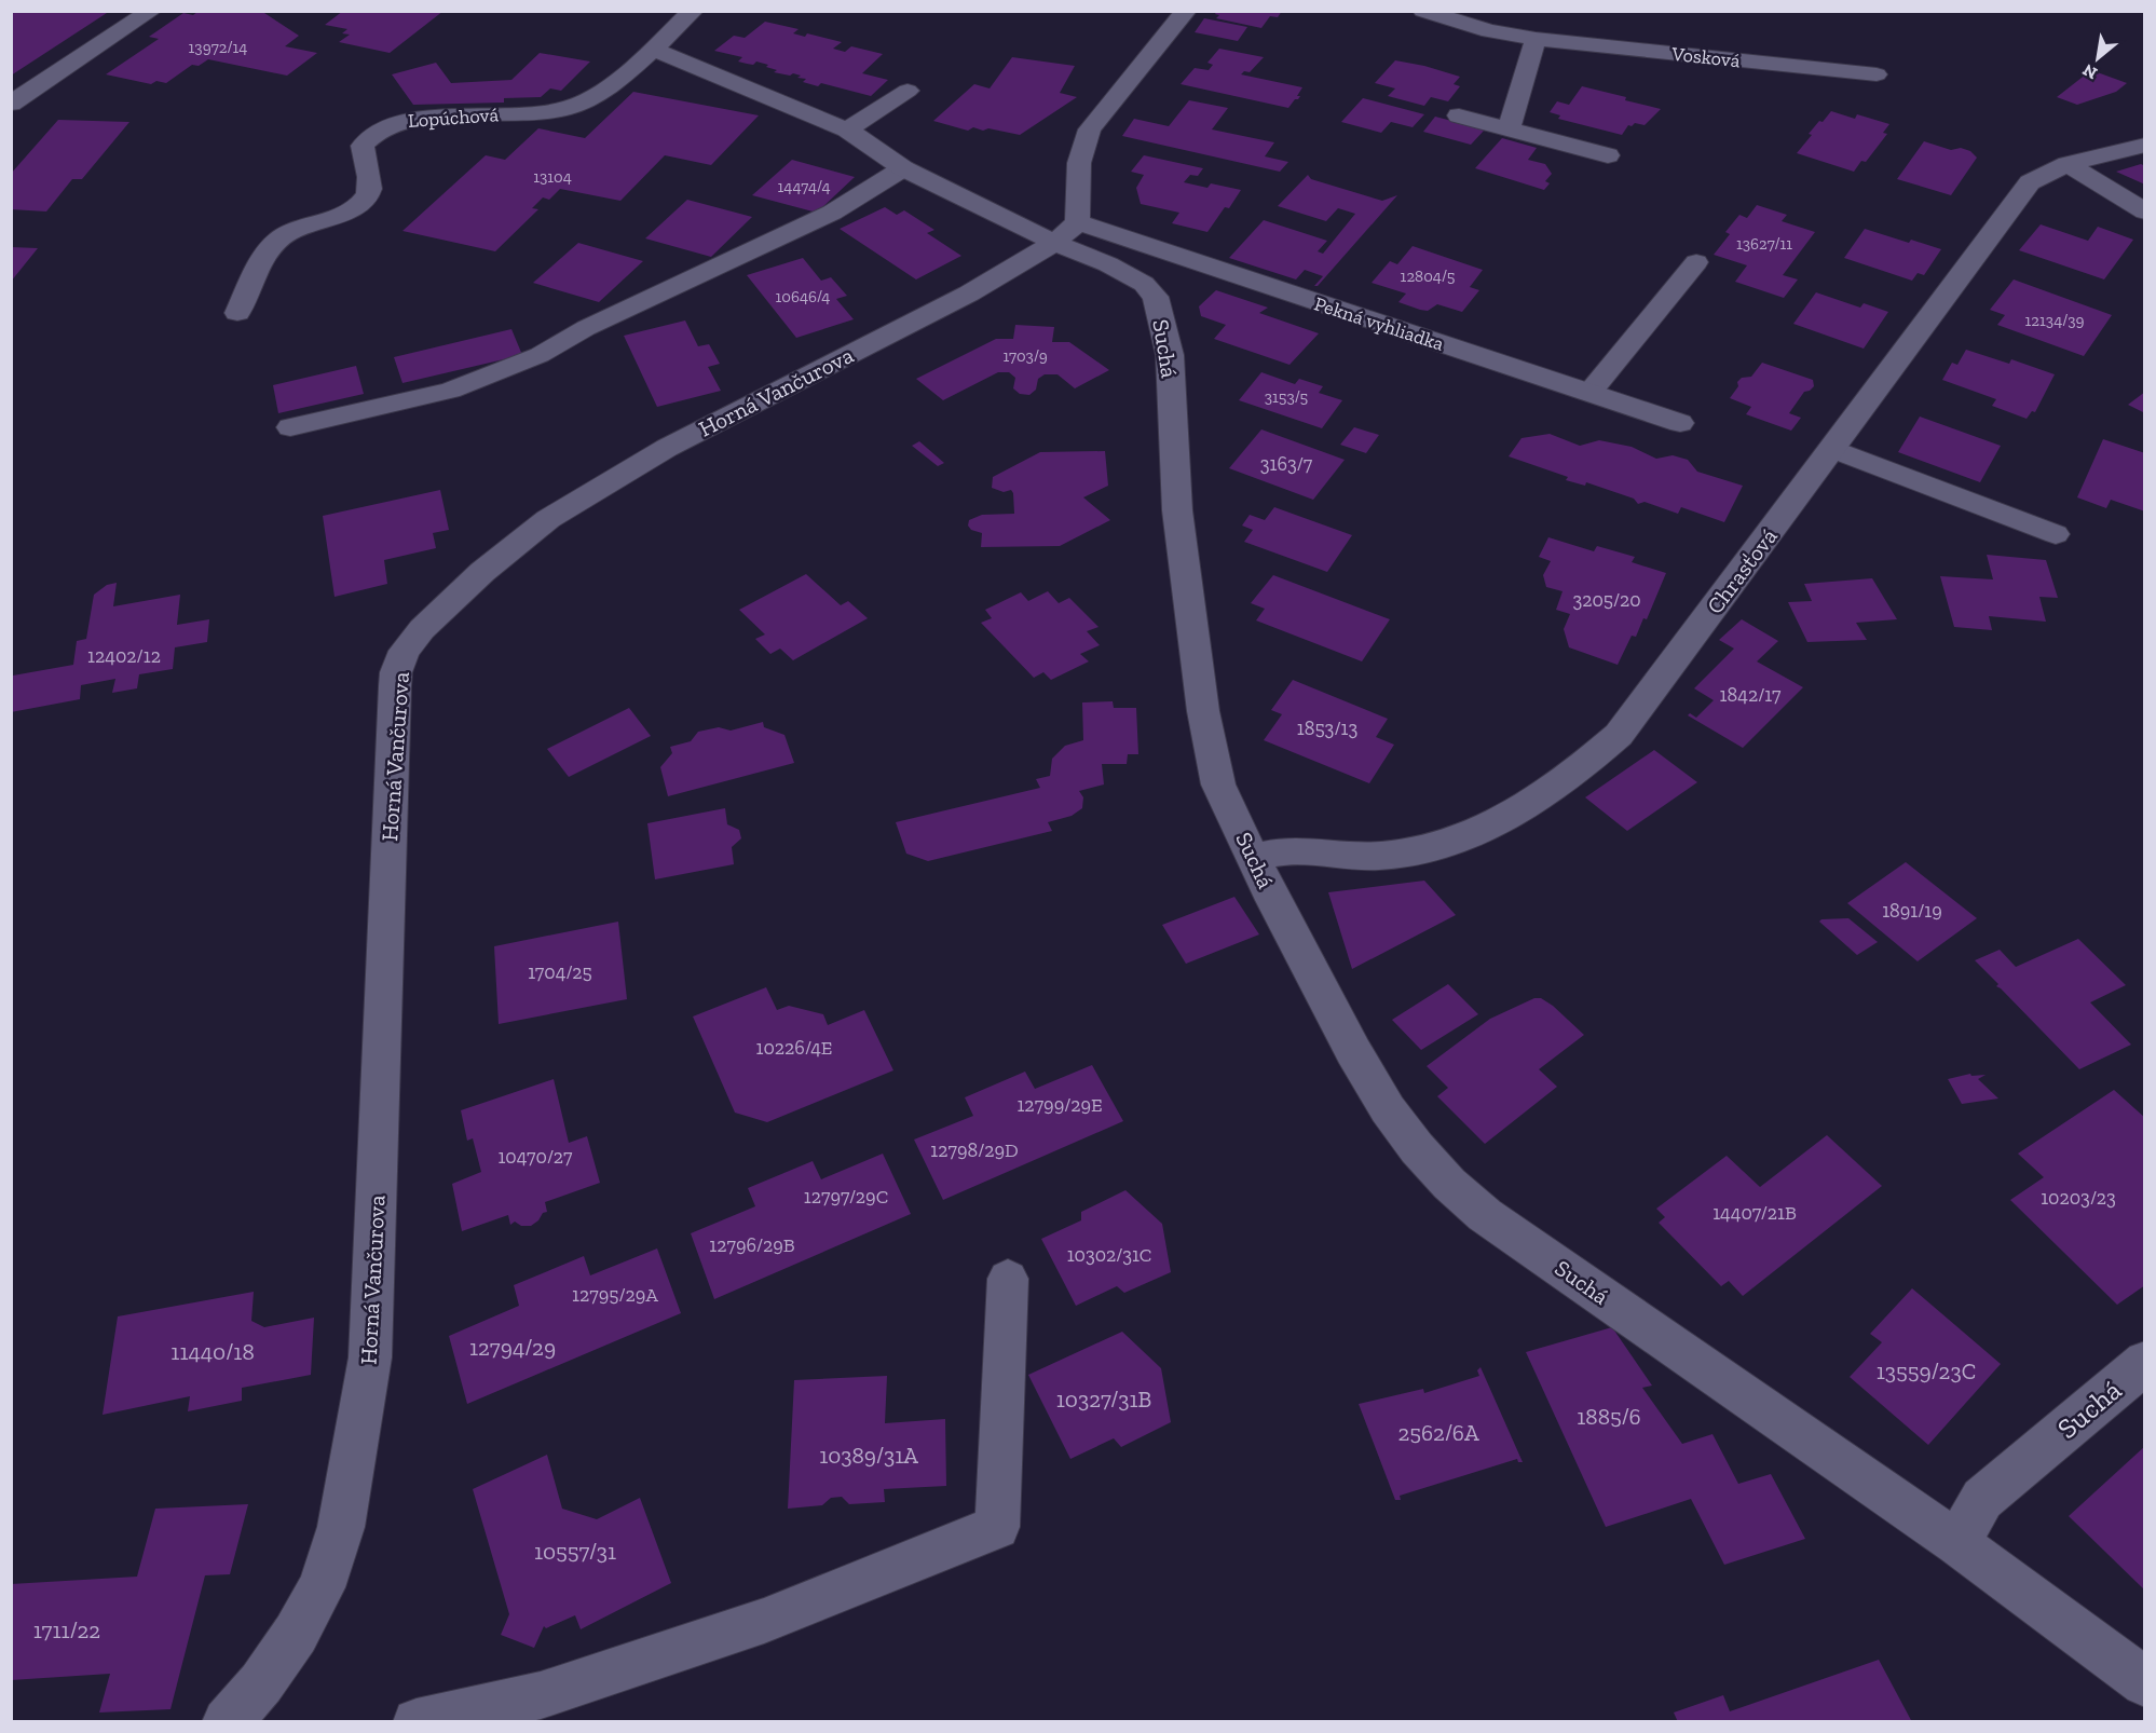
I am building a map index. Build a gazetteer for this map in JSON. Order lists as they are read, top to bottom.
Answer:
{
  "streets": {
    "street": [
      "Vosková",
      "Lopúchová",
      "Pekná vyhliadka",
      "Suchá",
      "Horná Vančurova",
      "Chrasťová"
    ]
  },
  "crossings": [
    ["Pekná vyhliadka", "Suchá"],
    ["Pekná vyhliadka", "Horná Vančurova"],
    ["Suchá", "Horná Vančurova"],
    ["Suchá", "Chrasťová"]
  ],
  "house_numbers": [
    "13972/14",
    "13104",
    "14474/4",
    "13627/11",
    "12804/5",
    "10646/4",
    "12134/39",
    "1703/9",
    "3153/5",
    "3163/7",
    "3205/20",
    "12402/12",
    "1842/17",
    "1853/13",
    "1891/19",
    "1704/25",
    "10226/4E",
    "12799/29E",
    "12798/29D",
    "10470/27",
    "12797/29C",
    "10203/23",
    "14407/21B",
    "12796/29B",
    "10302/31C",
    "12795/29A",
    "12794/29",
    "11440/18",
    "13559/23C",
    "10327/31B",
    "1885/6",
    "2562/6A",
    "10389/31A",
    "10557/31",
    "1711/22"
  ],
  "north": "bottom left"
}
